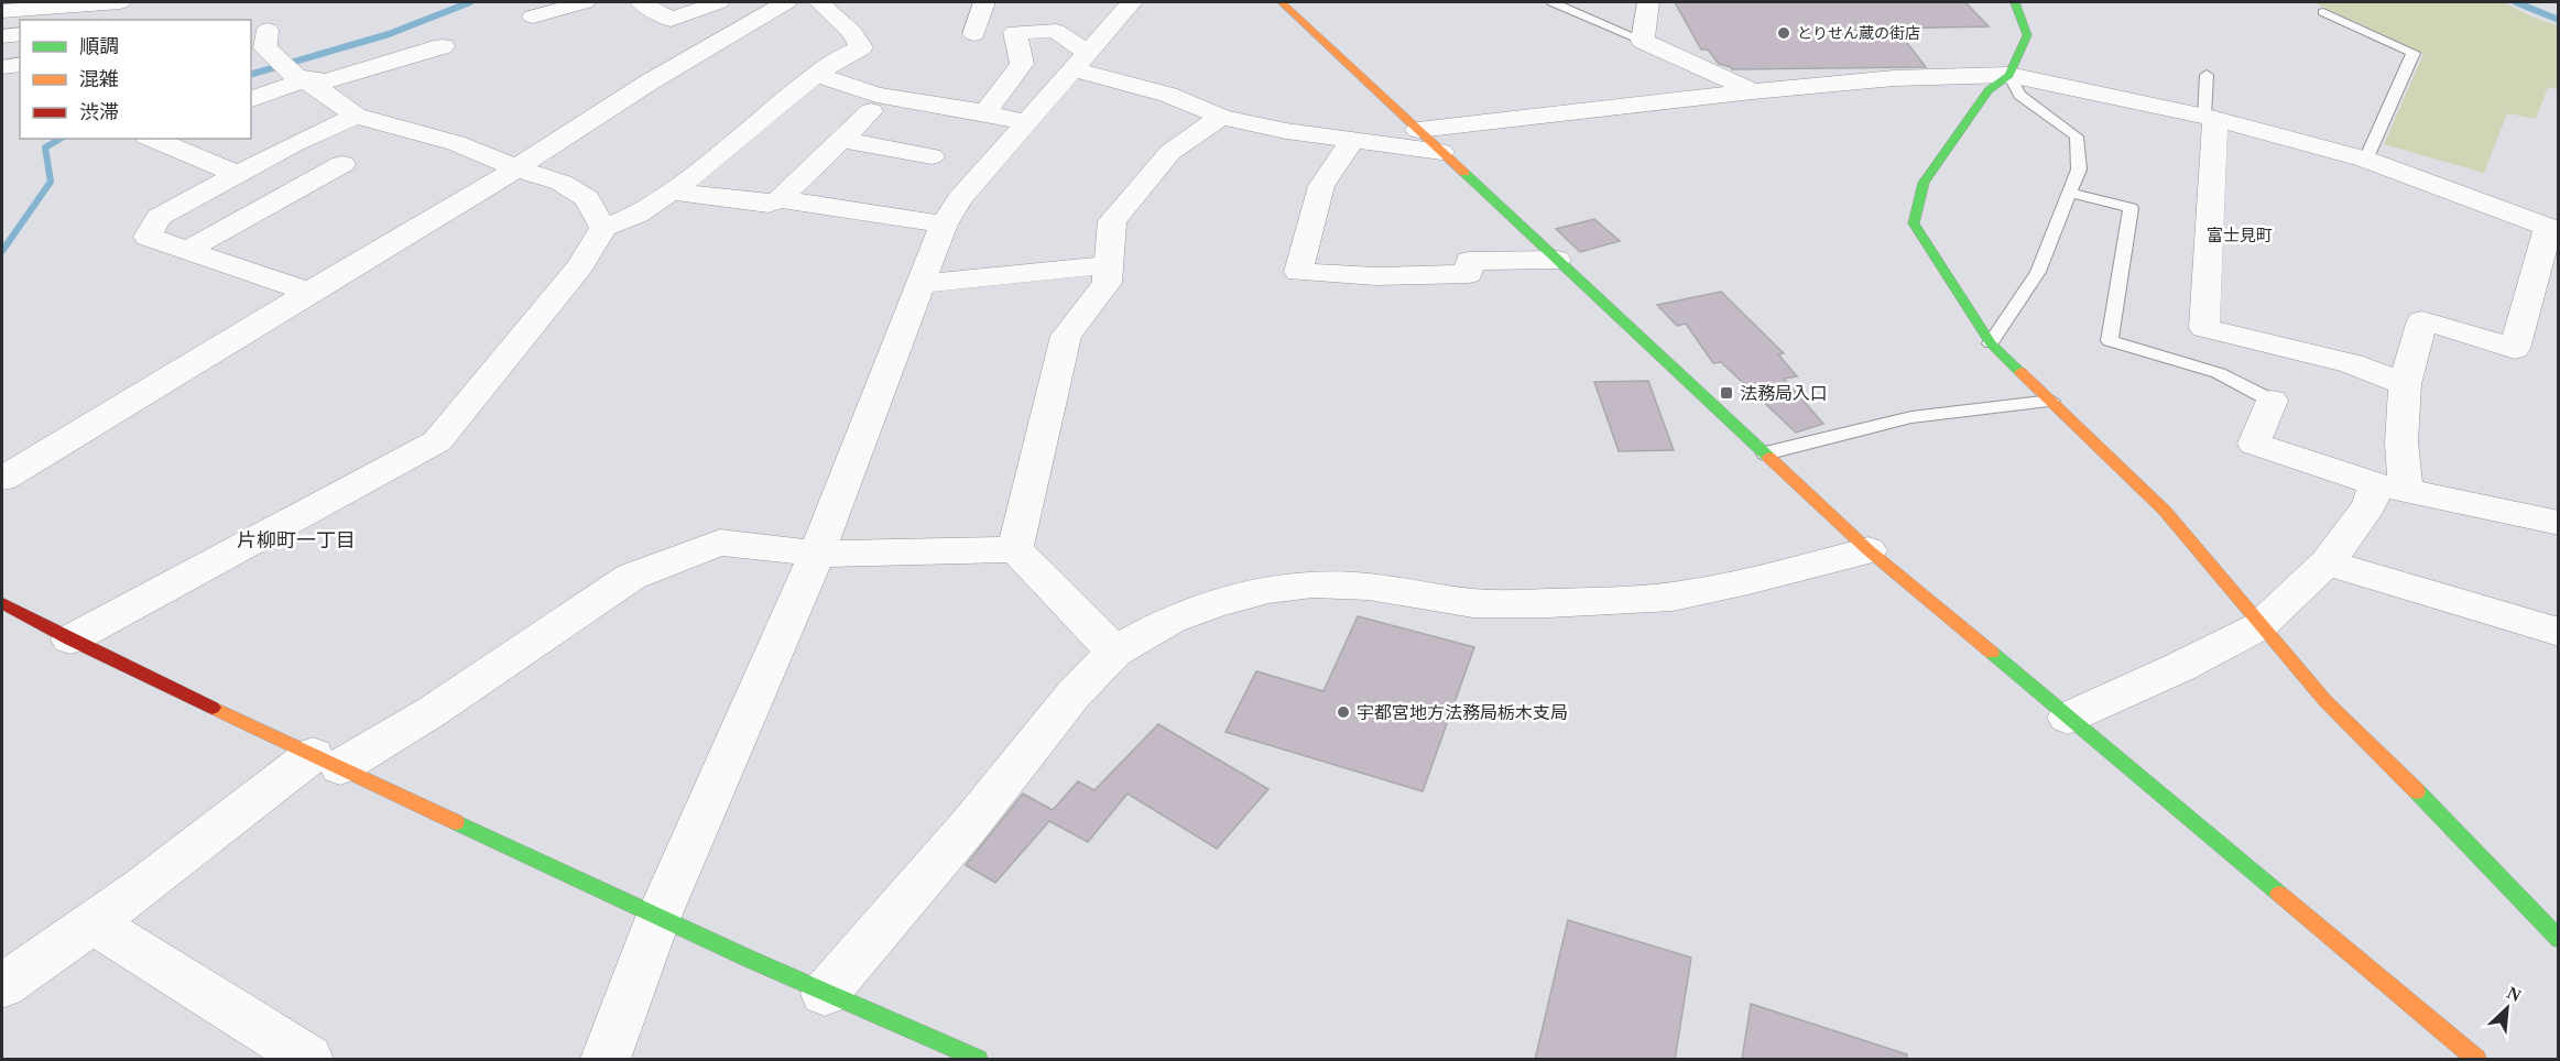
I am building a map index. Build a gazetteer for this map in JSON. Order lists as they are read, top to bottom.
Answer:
{
  "districts": ["富士見町", "片柳町一丁目"],
  "places": {
    "other": ["とりせん蔵の街店", "宇都宮地方法務局栃木支局"],
    "transit": ["法務局入口"]
  },
  "legend": ["順調", "混雑", "渋滞"],
  "north": "top right"
}
